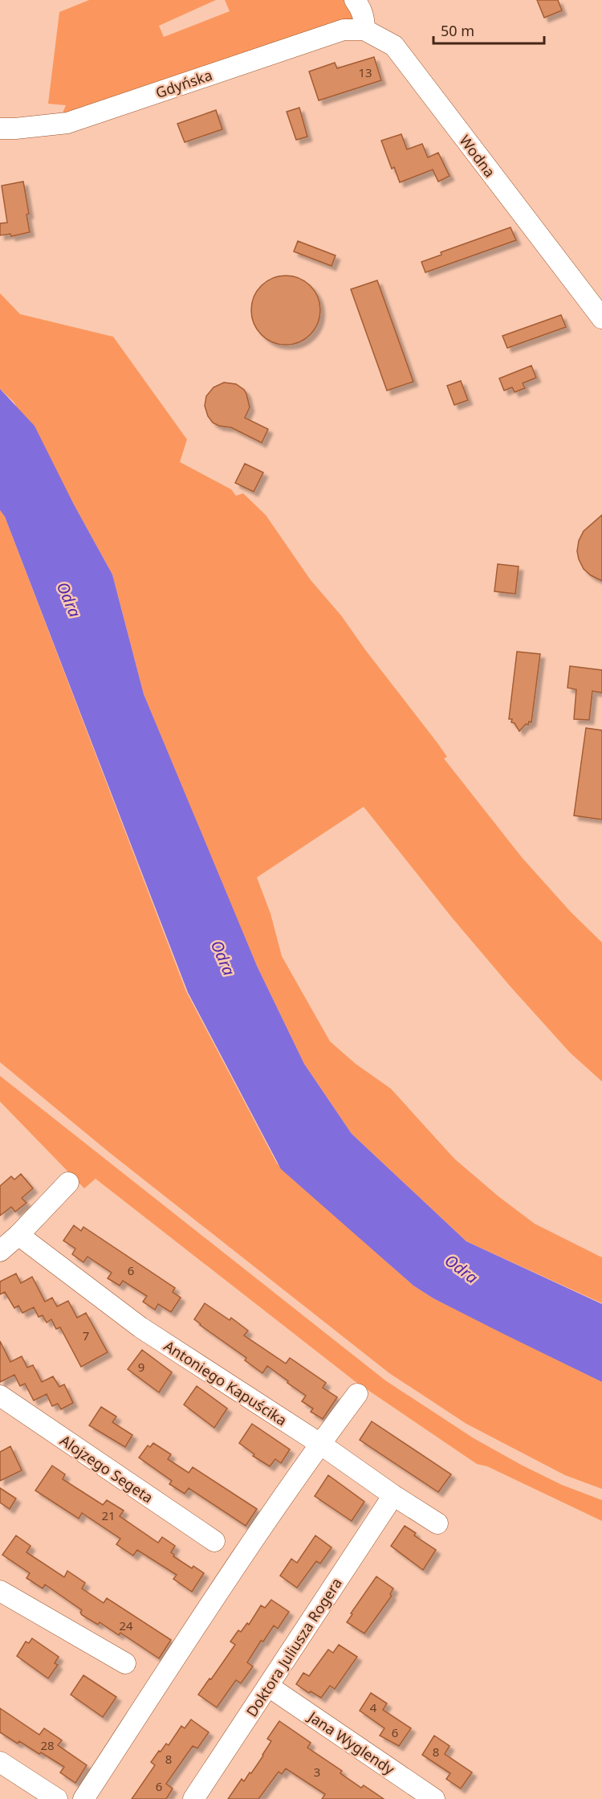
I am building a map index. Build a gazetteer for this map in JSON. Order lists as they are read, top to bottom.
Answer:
{
  "streets": {
    "street": [
      "Gdyńska",
      "Wodna",
      "Antoniego Kapuścika",
      "Alojzego Segeta",
      "Doktora Juliusza Rogera",
      "Jana Wyglendy"
    ]
  },
  "crossings": [
    ["Gdyńska", "Wodna"],
    ["Antoniego Kapuścika", "Doktora Juliusza Rogera"],
    ["Doktora Juliusza Rogera", "Jana Wyglendy"]
  ],
  "water": ["Odra"],
  "house_numbers": [
    "13",
    "6",
    "7",
    "9",
    "21",
    "24",
    "4",
    "6",
    "28",
    "8",
    "8",
    "3",
    "6"
  ],
  "scale_bar": "50 m"
}
